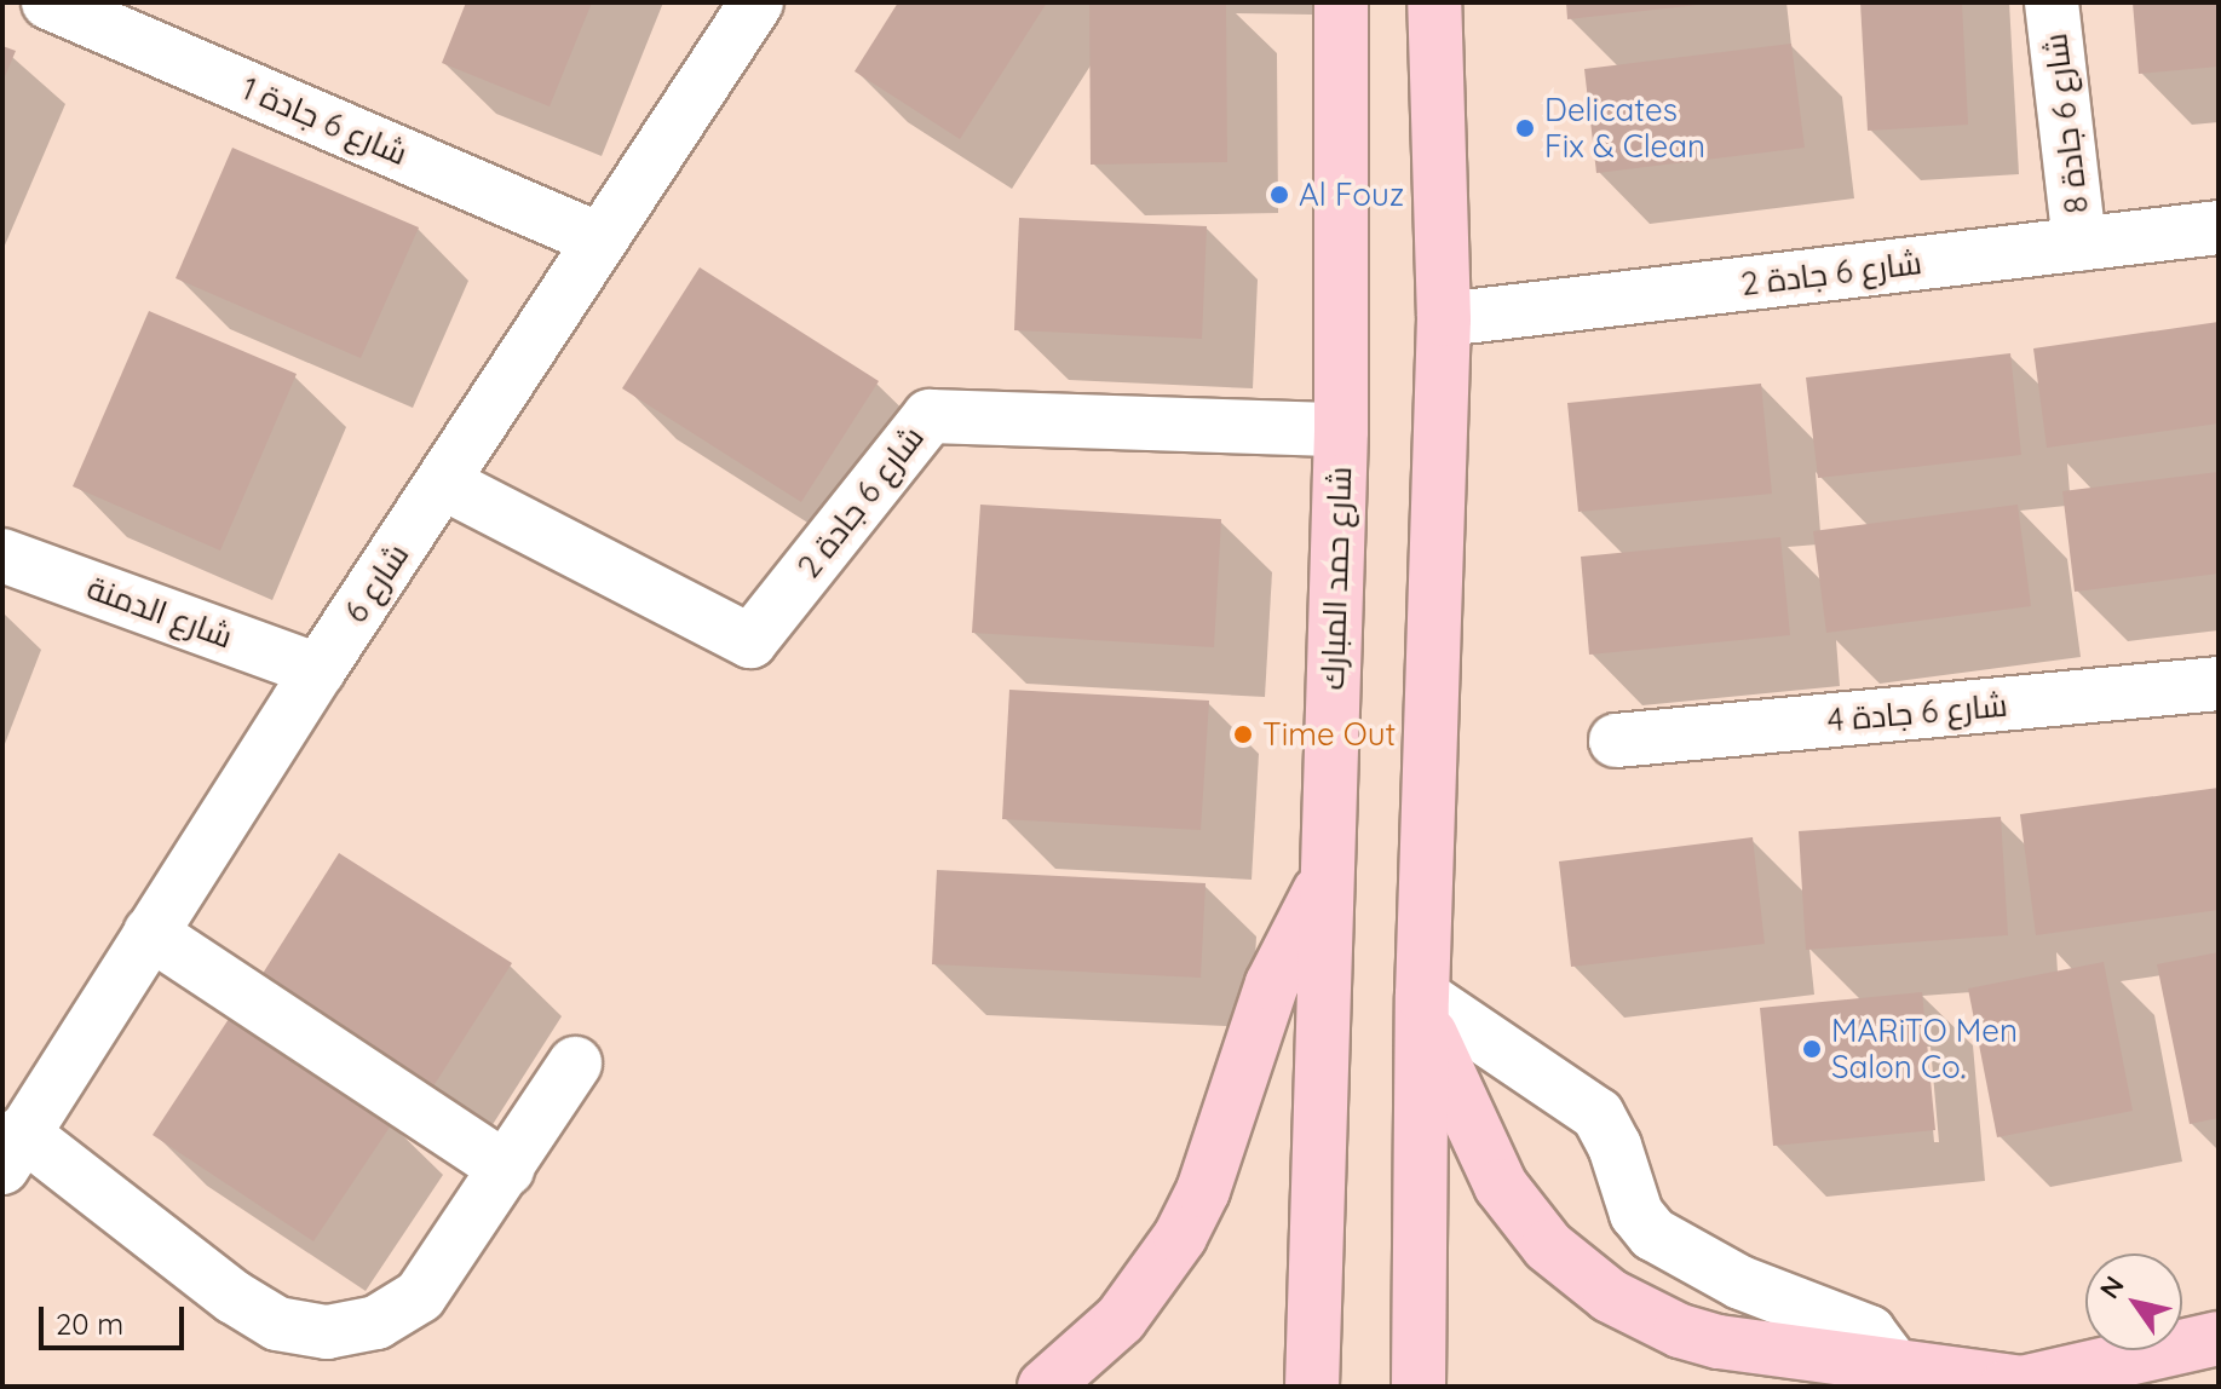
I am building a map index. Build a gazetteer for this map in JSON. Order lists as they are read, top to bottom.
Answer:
{
  "streets": {
    "main road": ["شارع حمد المبارك"],
    "street": [
      "شارع 6 جادة 1",
      "شارع 6 جادة 8",
      "شارع 6 جادة 2",
      "شارع 6",
      "شارع الدمنة",
      "شارع 6 جادة 4"
    ]
  },
  "crossings": [
    ["شارع 6 جادة 1", "شارع 6"],
    ["شارع 6 جادة 8", "شارع 6 جادة 2"],
    ["شارع 6 جادة 2", "شارع حمد المبارك"],
    ["شارع 6 جادة 2", "شارع 6"],
    ["شارع 6", "شارع الدمنة"]
  ],
  "places": [
    "Delicates Fix & Clean",
    "Al Fouz",
    "Time Out",
    "MARiTO Men Salon Co."
  ],
  "scale_bar": "20 m",
  "north": "top left"
}
